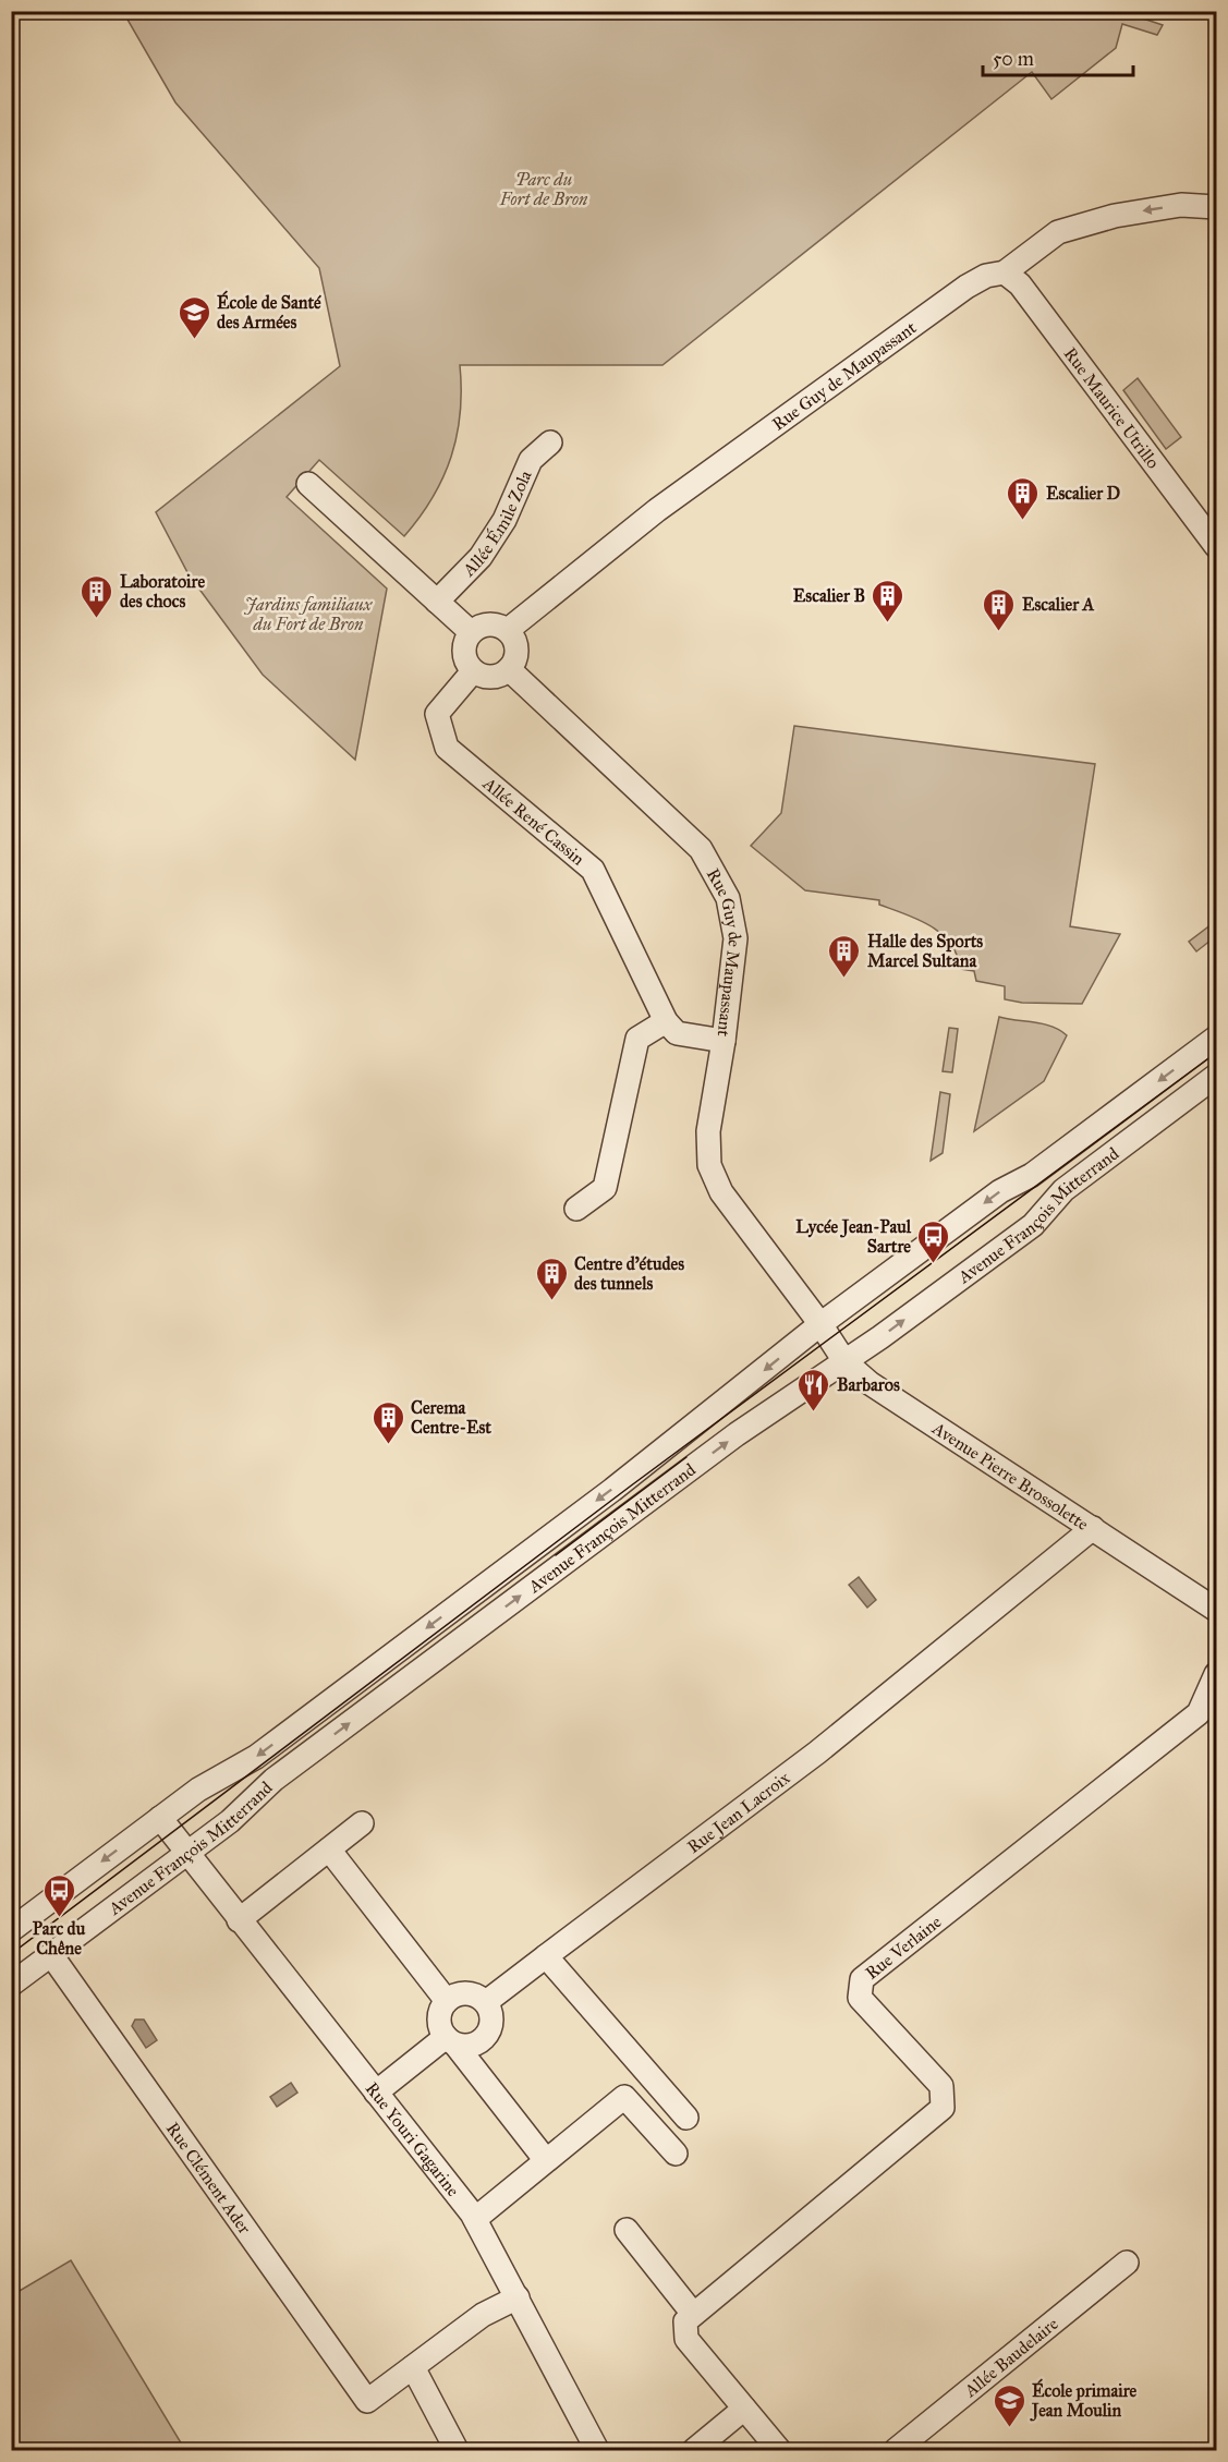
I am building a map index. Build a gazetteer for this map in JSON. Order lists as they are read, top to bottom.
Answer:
{
  "streets": {
    "street": [
      "Rue Guy de Maupassant",
      "Rue Maurice Utrillo",
      "Allée Émile Zola",
      "Allée René Cassin",
      "Avenue François Mitterrand",
      "Avenue Pierre Brossolette",
      "Rue Jean Lacroix",
      "Rue Verlaine",
      "Rue Youri Gagarine",
      "Rue Clément Ader",
      "Allée Baudelaire"
    ]
  },
  "crossings": [
    ["Rue Guy de Maupassant", "Rue Maurice Utrillo"],
    ["Rue Guy de Maupassant", "Allée René Cassin"],
    ["Rue Guy de Maupassant", "Avenue François Mitterrand"],
    ["Rue Guy de Maupassant", "Avenue Pierre Brossolette"],
    ["Avenue François Mitterrand", "Avenue Pierre Brossolette"],
    ["Avenue François Mitterrand", "Rue Youri Gagarine"],
    ["Avenue François Mitterrand", "Rue Clément Ader"],
    ["Avenue Pierre Brossolette", "Rue Jean Lacroix"]
  ],
  "parks": ["Parc du Fort de Bron", "Jardins familiaux du Fort de Bron"],
  "places": {
    "school or university": ["École de Santé des Armées", "École primaire Jean Moulin"],
    "building": [
      "Escalier D",
      "Laboratoire des chocs",
      "Escalier B",
      "Escalier A",
      "Halle des Sports Marcel Sultana",
      "Centre d'études des tunnels",
      "Cerema Centre-Est"
    ],
    "bus stop": ["Lycée Jean-Paul Sartre", "Parc du Chêne"],
    "restaurant": ["Barbaros"]
  },
  "scale_bar": "50 m"
}
